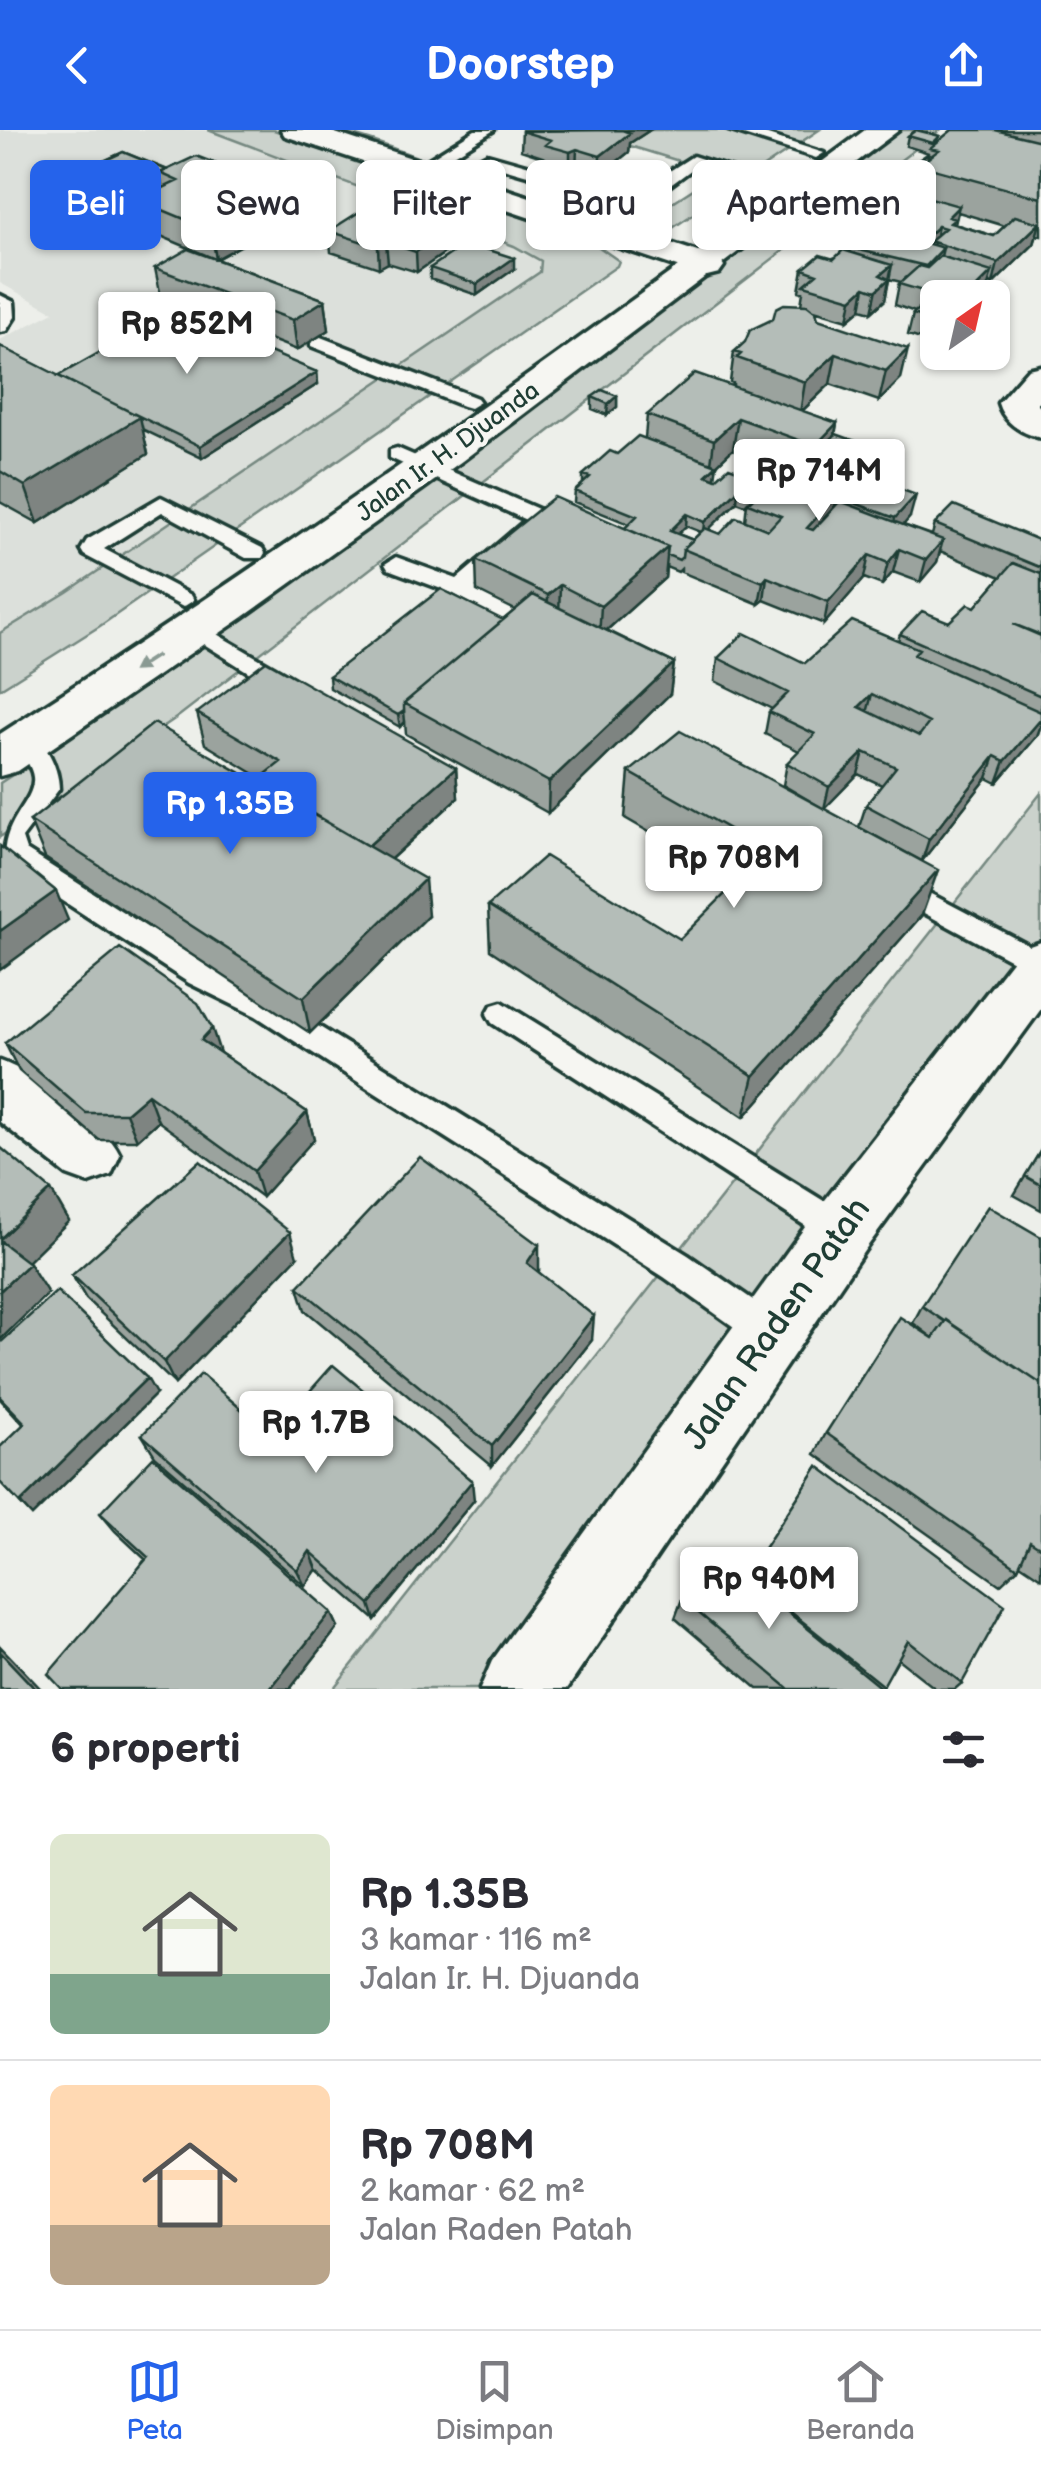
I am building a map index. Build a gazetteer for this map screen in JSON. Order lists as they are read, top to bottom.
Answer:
{
  "streets": {
    "main road": ["Jalan Ir. H. Djuanda", "Jalan Raden Patah"]
  },
  "north": "top right",
  "page": {
    "header": "Doorstep",
    "chip": [
      "Beli",
      "Sewa",
      "Filter",
      "Baru",
      "Apartemen"
    ],
    "price": [
      "Rp 852M",
      "Rp 714M",
      "Rp 1.35B",
      "Rp 708M",
      "Rp 1.7B",
      "Rp 940M"
    ],
    "heading": "6 properti",
    "list": [
      {
        "name": "Rp 1.35B",
        "note": "3 kamar · 116 m² · Jalan Ir. H. Djuanda"
      },
      {
        "name": "Rp 708M",
        "note": "2 kamar · 62 m² · Jalan Raden Patah"
      }
    ],
    "tabs": ["Peta", "Disimpan", "Beranda"]
  }
}
